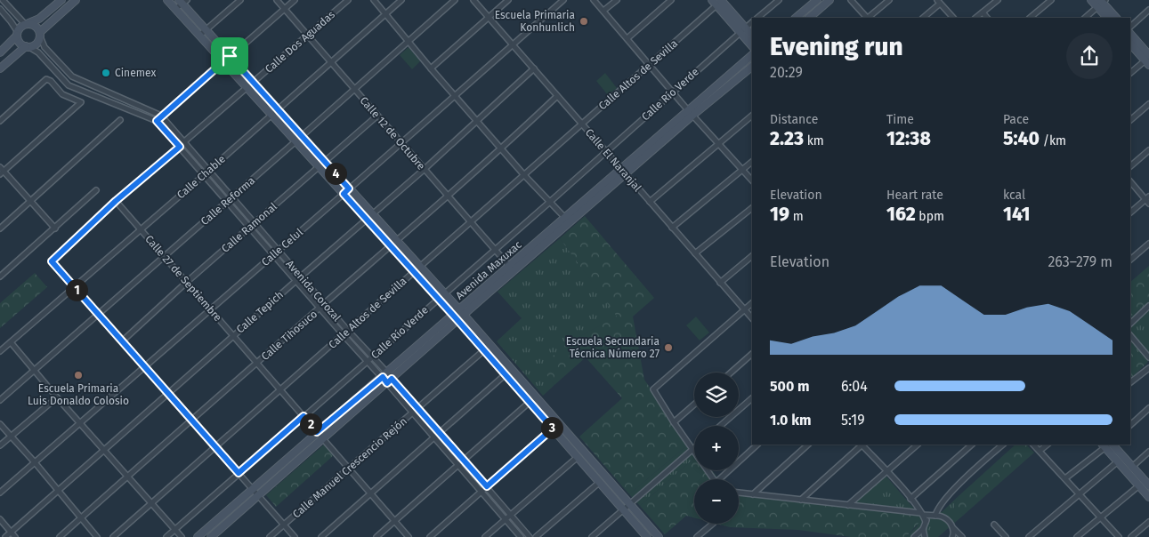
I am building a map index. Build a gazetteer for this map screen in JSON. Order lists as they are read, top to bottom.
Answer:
{
  "streets": {
    "main road": ["Avenida Maxuxac"],
    "street": [
      "Calle Dos Aguadas",
      "Calle Altos de Sevilla",
      "Calle Río Verde",
      "Calle 12 de Octubre",
      "Calle El Naranjal",
      "Calle Chable",
      "Calle Reforma",
      "Calle Ramonal",
      "Calle Celul",
      "Calle 27 de Septiembre",
      "Avenida Corozal",
      "Calle Tepich",
      "Calle Tihosuco",
      "Calle Manuel Crescencio Rejón"
    ]
  },
  "crossings": [
    ["Calle Dos Aguadas", "Calle 12 de Octubre"],
    ["Calle Dos Aguadas", "Calle Chable"],
    ["Calle Dos Aguadas", "Calle 27 de Septiembre"],
    ["Calle Dos Aguadas", "Avenida Corozal"],
    ["Calle Altos de Sevilla", "Calle 12 de Octubre"],
    ["Calle Altos de Sevilla", "Calle El Naranjal"],
    ["Calle Altos de Sevilla", "Calle 27 de Septiembre"],
    ["Calle Altos de Sevilla", "Avenida Corozal"],
    ["Calle Río Verde", "Calle 12 de Octubre"],
    ["Calle Río Verde", "Calle El Naranjal"],
    ["Calle Río Verde", "Calle 27 de Septiembre"],
    ["Calle Río Verde", "Avenida Corozal"],
    ["Calle 12 de Octubre", "Calle Chable"],
    ["Calle 12 de Octubre", "Calle Reforma"],
    ["Calle 12 de Octubre", "Calle Ramonal"],
    ["Calle 12 de Octubre", "Calle Celul"],
    ["Calle 12 de Octubre", "Avenida Maxuxac"],
    ["Calle 12 de Octubre", "Calle Tepich"],
    ["Calle 12 de Octubre", "Calle Tihosuco"],
    ["Calle El Naranjal", "Calle Celul"],
    ["Calle El Naranjal", "Avenida Maxuxac"],
    ["Calle El Naranjal", "Calle Tepich"],
    ["Calle El Naranjal", "Calle Tihosuco"],
    ["Calle Chable", "Calle 27 de Septiembre"],
    ["Calle Chable", "Avenida Corozal"],
    ["Calle Reforma", "Calle 27 de Septiembre"],
    ["Calle Reforma", "Avenida Corozal"],
    ["Calle Ramonal", "Calle 27 de Septiembre"],
    ["Calle Ramonal", "Avenida Corozal"],
    ["Calle Celul", "Calle 27 de Septiembre"],
    ["Calle Celul", "Avenida Corozal"],
    ["Avenida Maxuxac", "Calle 27 de Septiembre"],
    ["Avenida Maxuxac", "Avenida Corozal"],
    ["Calle 27 de Septiembre", "Calle Tepich"],
    ["Calle 27 de Septiembre", "Calle Tihosuco"],
    ["Calle 27 de Septiembre", "Calle Manuel Crescencio Rejón"],
    ["Avenida Corozal", "Calle Tepich"],
    ["Avenida Corozal", "Calle Tihosuco"],
    ["Avenida Corozal", "Calle Manuel Crescencio Rejón"]
  ],
  "places": [
    "Escuela Primaria Konhunlich",
    "Cinemex",
    "Escuela Secundaria Técnica Número 27",
    "Escuela Primaria Luis Donaldo Colosio"
  ],
  "page": {
    "heading": ["Evening run", "20:29"],
    "stats": [
      ["Distance", "2.23 km"],
      ["Time", "12:38"],
      ["Pace", "5:40 /km"],
      ["Elevation", "19 m"],
      ["Heart rate", "162 bpm"],
      ["kcal", "141"]
    ],
    "pins": [
      "4",
      "1",
      "2",
      "3"
    ],
    "chart": ["Elevation", "263–279 m"],
    "list": [
      {
        "name": "500 m",
        "note": "6:04"
      },
      {
        "name": "1.0 km",
        "note": "5:19"
      }
    ],
    "map_buttons": ["+", "−"]
  }
}
